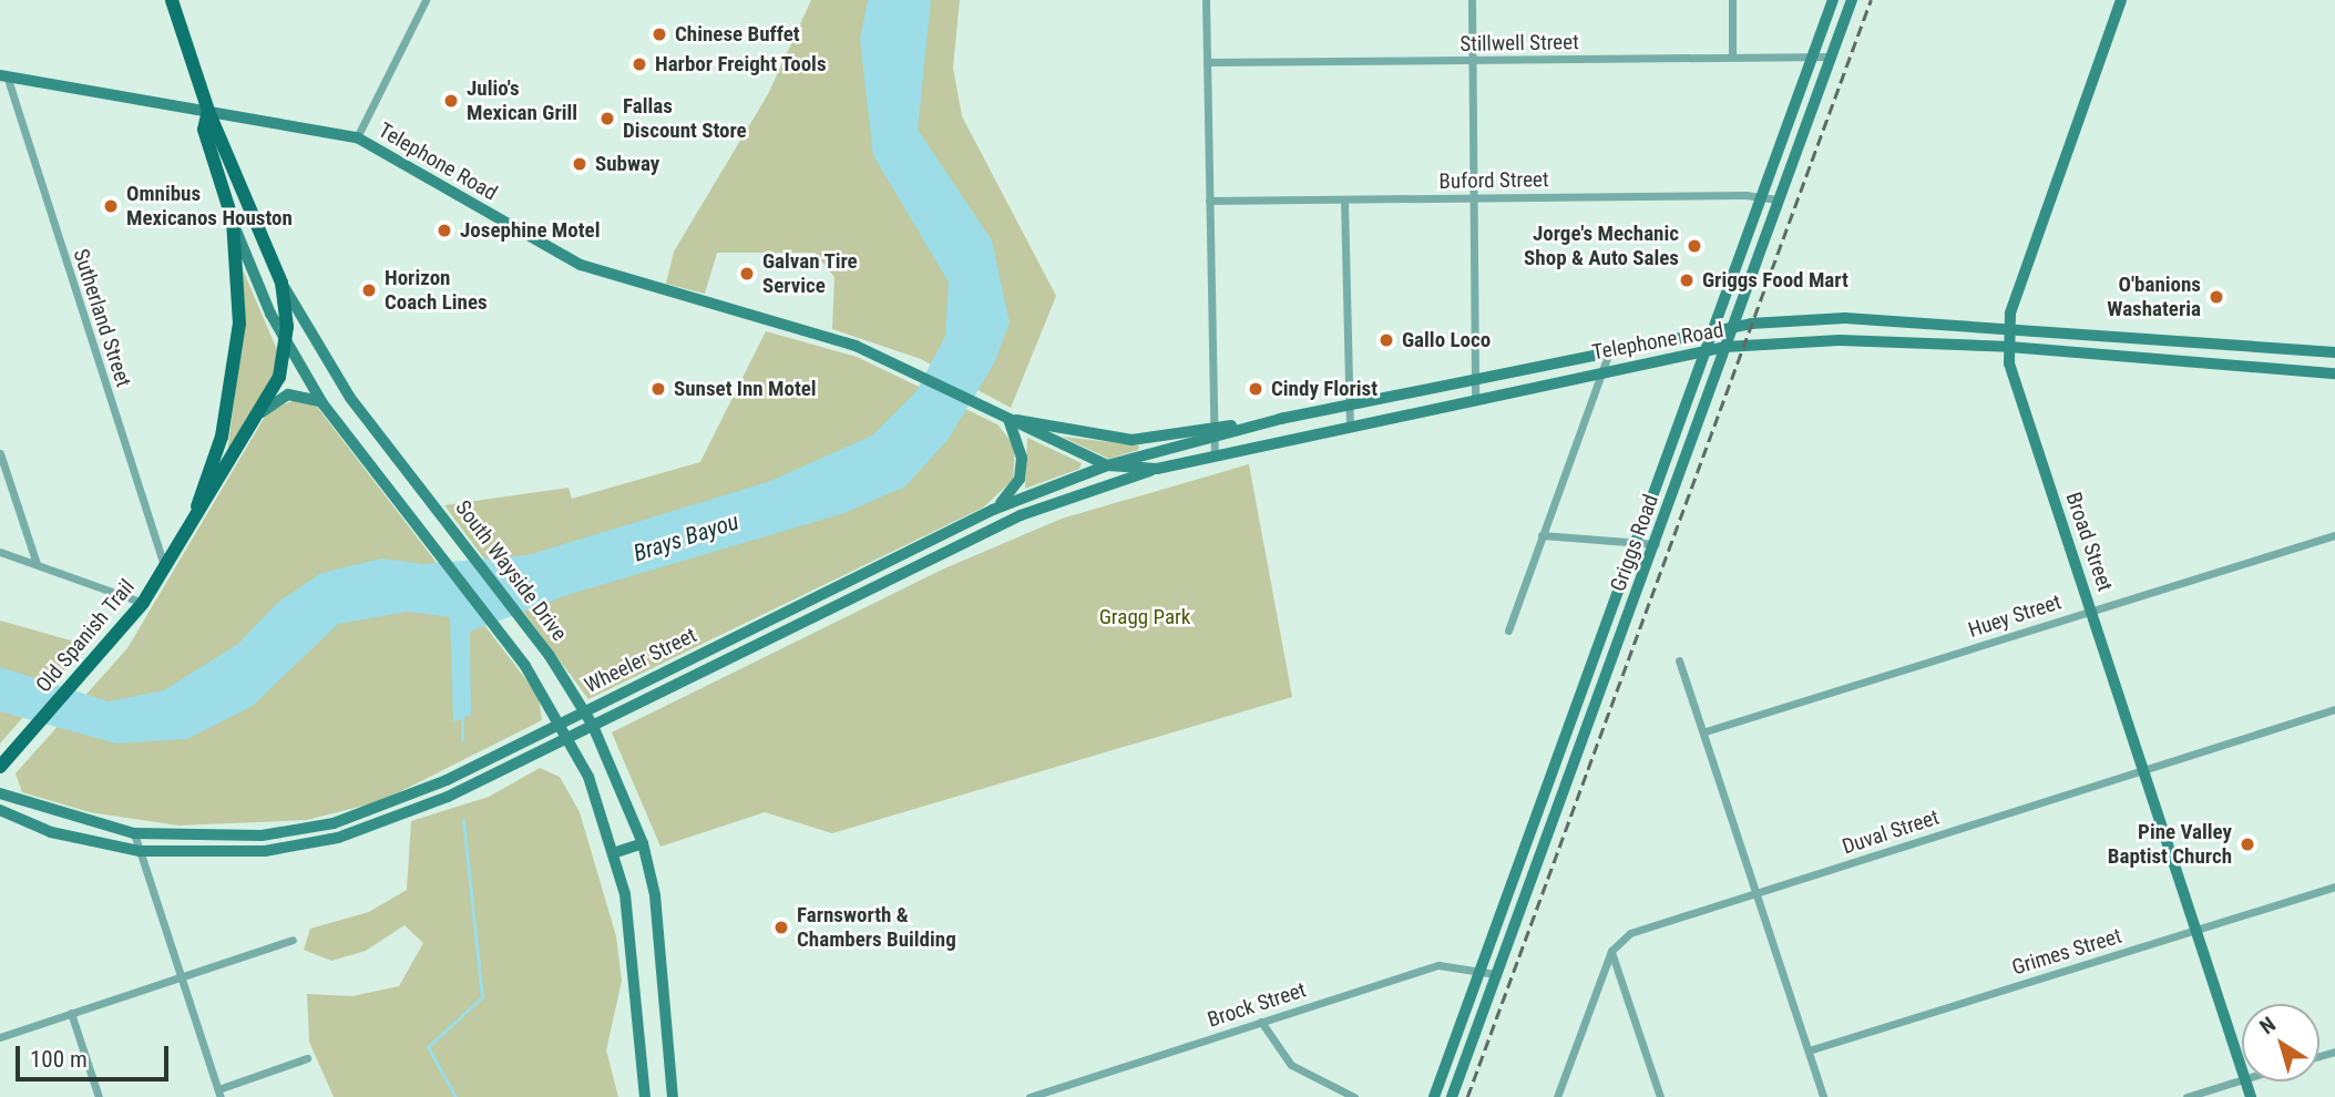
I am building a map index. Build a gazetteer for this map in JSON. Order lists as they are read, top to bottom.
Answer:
{
  "streets": {
    "main road": [
      "Telephone Road",
      "Broad Street",
      "Griggs Road",
      "South Wayside Drive",
      "Old Spanish Trail",
      "Wheeler Street"
    ],
    "street": [
      "Stillwell Street",
      "Buford Street",
      "Sutherland Street",
      "Huey Street",
      "Duval Street",
      "Grimes Street",
      "Brock Street"
    ]
  },
  "crossings": [
    ["Stillwell Street", "Griggs Road"],
    ["Telephone Road", "Sutherland Street"],
    ["Telephone Road", "Broad Street"],
    ["Telephone Road", "Griggs Road"],
    ["Telephone Road", "South Wayside Drive"],
    ["Telephone Road", "Wheeler Street"],
    ["Buford Street", "Griggs Road"],
    ["Sutherland Street", "Old Spanish Trail"],
    ["Broad Street", "Huey Street"],
    ["Broad Street", "Duval Street"],
    ["Broad Street", "Grimes Street"],
    ["Griggs Road", "Brock Street"],
    ["South Wayside Drive", "Old Spanish Trail"],
    ["South Wayside Drive", "Wheeler Street"]
  ],
  "water": ["Brays Bayou"],
  "parks": ["Gragg Park"],
  "places": [
    "Chinese Buffet",
    "Harbor Freight Tools",
    "Julio's Mexican Grill",
    "Fallas Discount Store",
    "Subway",
    "Omnibus Mexicanos Houston",
    "Josephine Motel",
    "Jorge's Mechanic Shop & Auto Sales",
    "Galvan Tire Service",
    "Griggs Food Mart",
    "Horizon Coach Lines",
    "O'banions Washateria",
    "Gallo Loco",
    "Sunset Inn Motel",
    "Cindy Florist",
    "Pine Valley Baptist Church",
    "Farnsworth & Chambers Building"
  ],
  "scale_bar": "100 m",
  "north": "top left"
}
